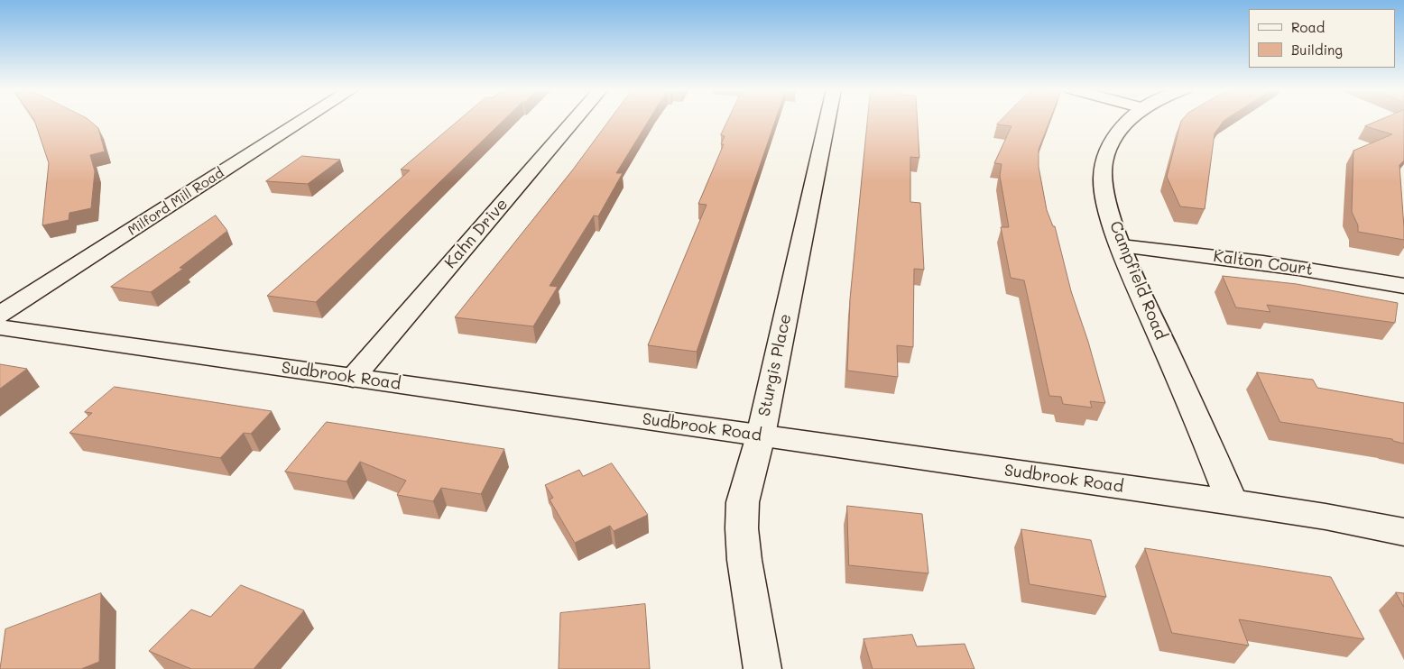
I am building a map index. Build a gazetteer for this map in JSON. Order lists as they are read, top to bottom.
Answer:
{
  "streets": {
    "street": [
      "Milford Mill Road",
      "Kahn Drive",
      "Kalton Court",
      "Campfield Road",
      "Sturgis Place",
      "Sudbrook Road"
    ]
  },
  "crossings": [
    ["Kahn Drive", "Sudbrook Road"],
    ["Kalton Court", "Campfield Road"],
    ["Campfield Road", "Sudbrook Road"],
    ["Sturgis Place", "Sudbrook Road"]
  ],
  "legend": ["Road", "Building"]
}
